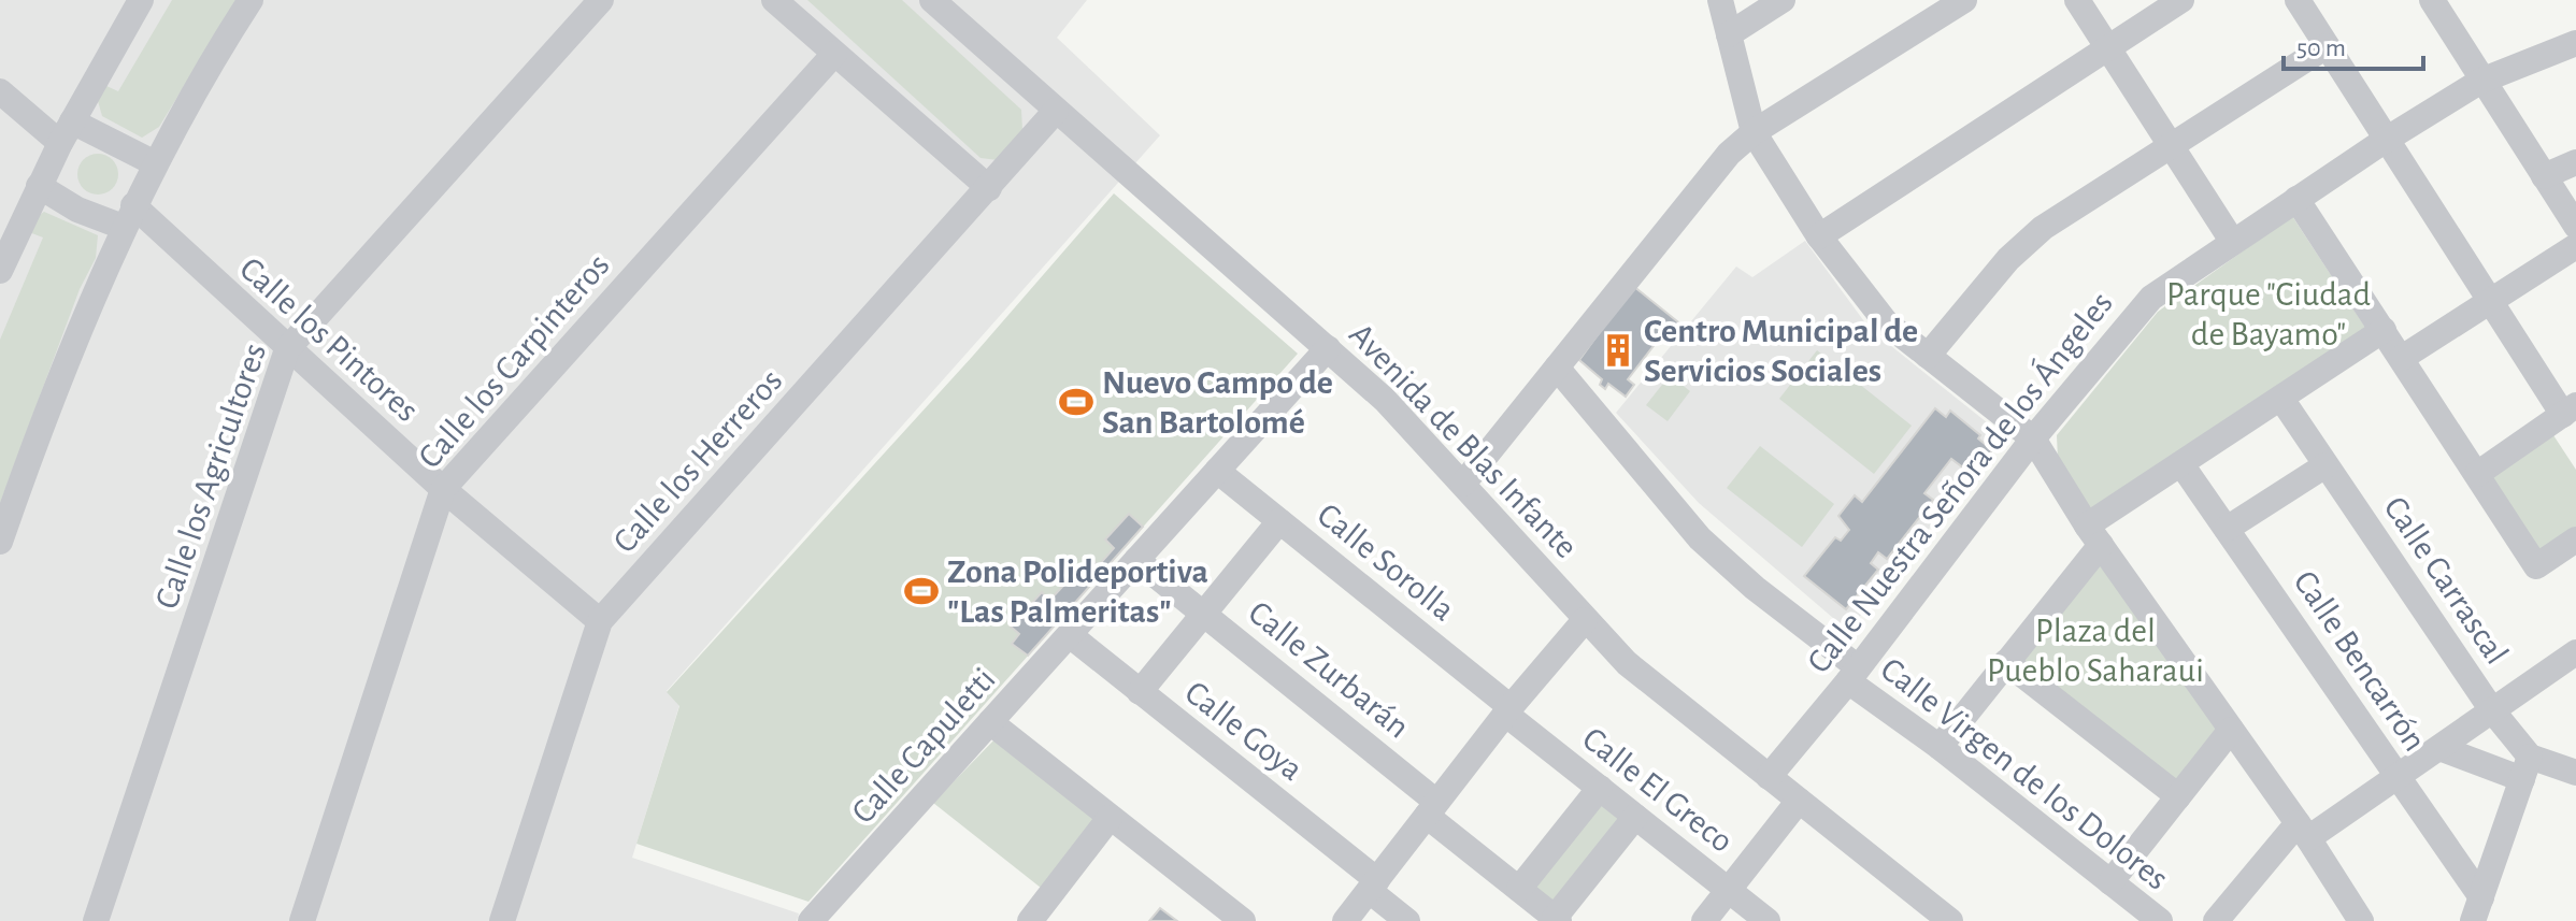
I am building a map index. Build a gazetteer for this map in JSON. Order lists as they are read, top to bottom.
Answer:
{
  "streets": {
    "street": [
      "Calle los Pintores",
      "Calle los Carpinteros",
      "Avenida de Blas Infante",
      "Calle los Herreros",
      "Calle los Agricultores",
      "Calle Nuestra Señora de los Ángeles",
      "Calle Sorolla",
      "Calle Carrascal",
      "Calle Bencarrón",
      "Calle Zurbarán",
      "Calle Goya",
      "Calle Capuletti",
      "Calle Virgen de los Dolores",
      "Calle El Greco"
    ]
  },
  "crossings": [
    ["Calle los Pintores", "Calle los Carpinteros"],
    ["Calle los Pintores", "Calle los Herreros"],
    ["Calle los Pintores", "Calle los Agricultores"],
    ["Avenida de Blas Infante", "Calle los Herreros"],
    ["Avenida de Blas Infante", "Calle Nuestra Señora de los Ángeles"],
    ["Avenida de Blas Infante", "Calle Capuletti"],
    ["Calle Nuestra Señora de los Ángeles", "Calle Virgen de los Dolores"],
    ["Calle Sorolla", "Calle Capuletti"],
    ["Calle Sorolla", "Calle El Greco"],
    ["Calle Zurbarán", "Calle Capuletti"],
    ["Calle Goya", "Calle Capuletti"]
  ],
  "parks": ["Parque \"Ciudad de Bayamo\"", "Plaza del Pueblo Saharaui"],
  "places": {
    "building": ["Centro Municipal de Servicios Sociales"],
    "sports": ["Nuevo Campo de San Bartolomé", "Zona Polideportiva \"Las Palmeritas\""]
  },
  "scale_bar": "50 m"
}
